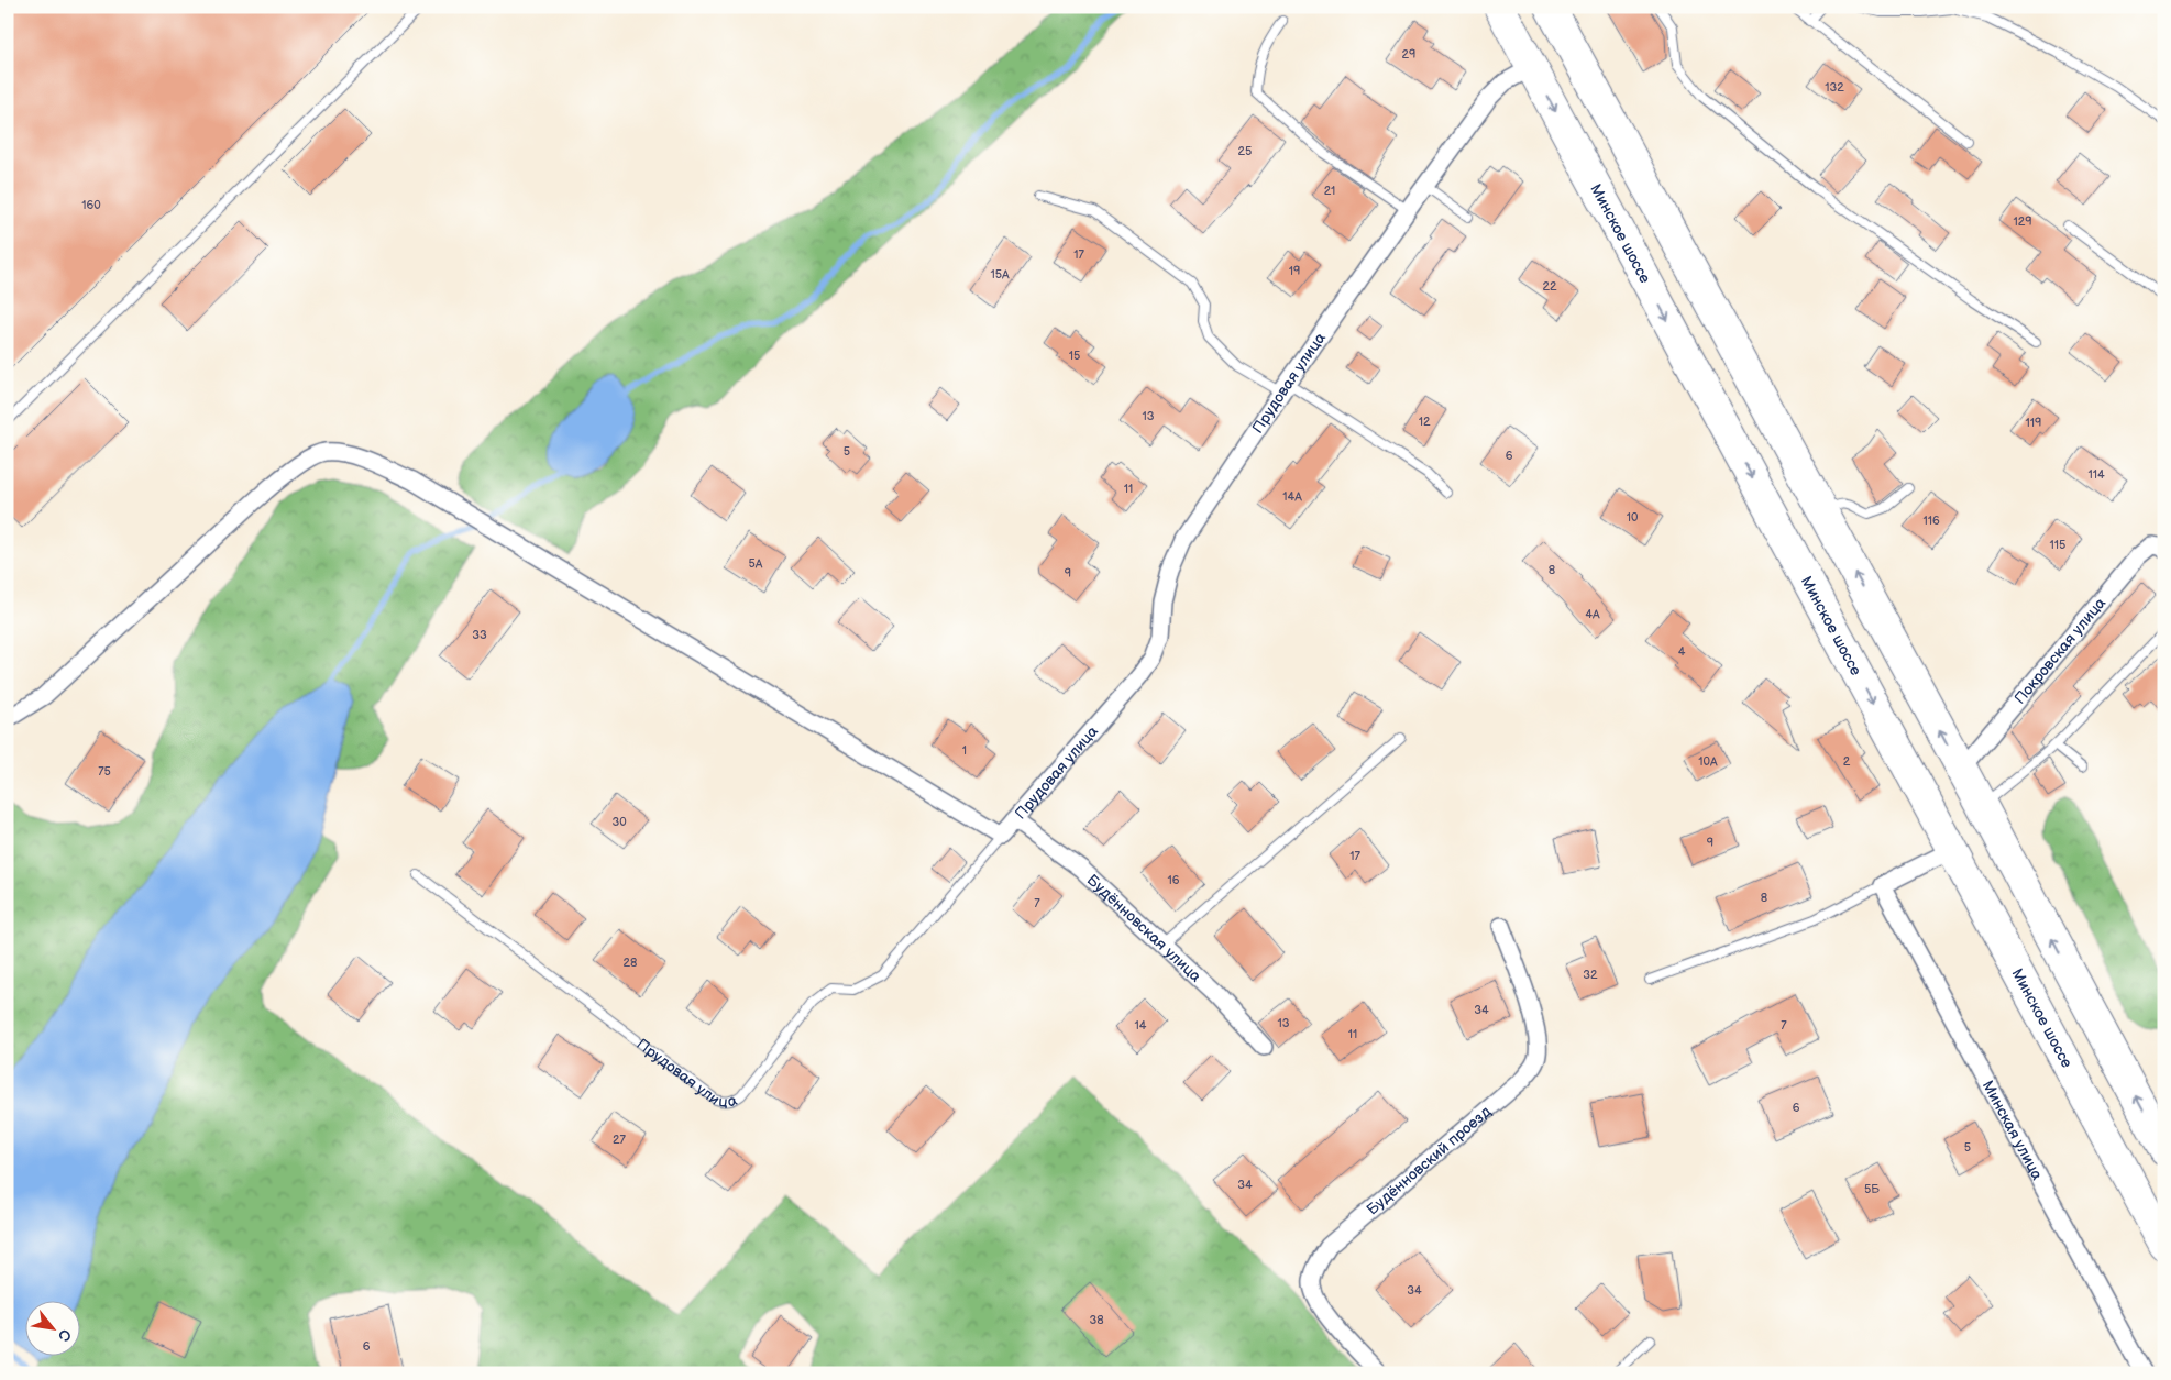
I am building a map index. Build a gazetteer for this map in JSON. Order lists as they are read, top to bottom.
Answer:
{
  "streets": {
    "highway": ["Минское шоссе"],
    "street": [
      "Прудовая улица",
      "Покровская улица",
      "Будённовская улица",
      "Минская улица",
      "Будённовский проезд"
    ]
  },
  "crossings": [
    ["Минское шоссе", "Прудовая улица"],
    ["Прудовая улица", "Будённовская улица"]
  ],
  "house_numbers": [
    "29",
    "132",
    "25",
    "21",
    "160",
    "129",
    "17",
    "19",
    "15А",
    "22",
    "15",
    "13",
    "12",
    "119",
    "5",
    "6",
    "114",
    "11",
    "14А",
    "10",
    "116",
    "115",
    "5А",
    "8",
    "9",
    "4А",
    "33",
    "4",
    "1",
    "10А",
    "2",
    "75",
    "30",
    "9",
    "17",
    "16",
    "8",
    "7",
    "28",
    "32",
    "34",
    "13",
    "14",
    "7",
    "11",
    "6",
    "27",
    "5",
    "34",
    "5Б",
    "34",
    "38",
    "6"
  ],
  "north": "bottom right"
}
